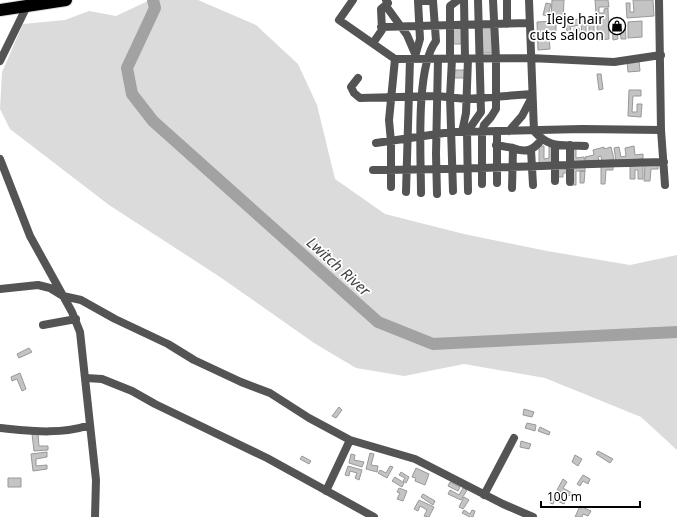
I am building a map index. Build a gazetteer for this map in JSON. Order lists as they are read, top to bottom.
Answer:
{
  "water": ["Lwitch River"],
  "places": {
    "shop": ["Ileje hair cuts saloon"]
  },
  "scale_bar": "100 m"
}
